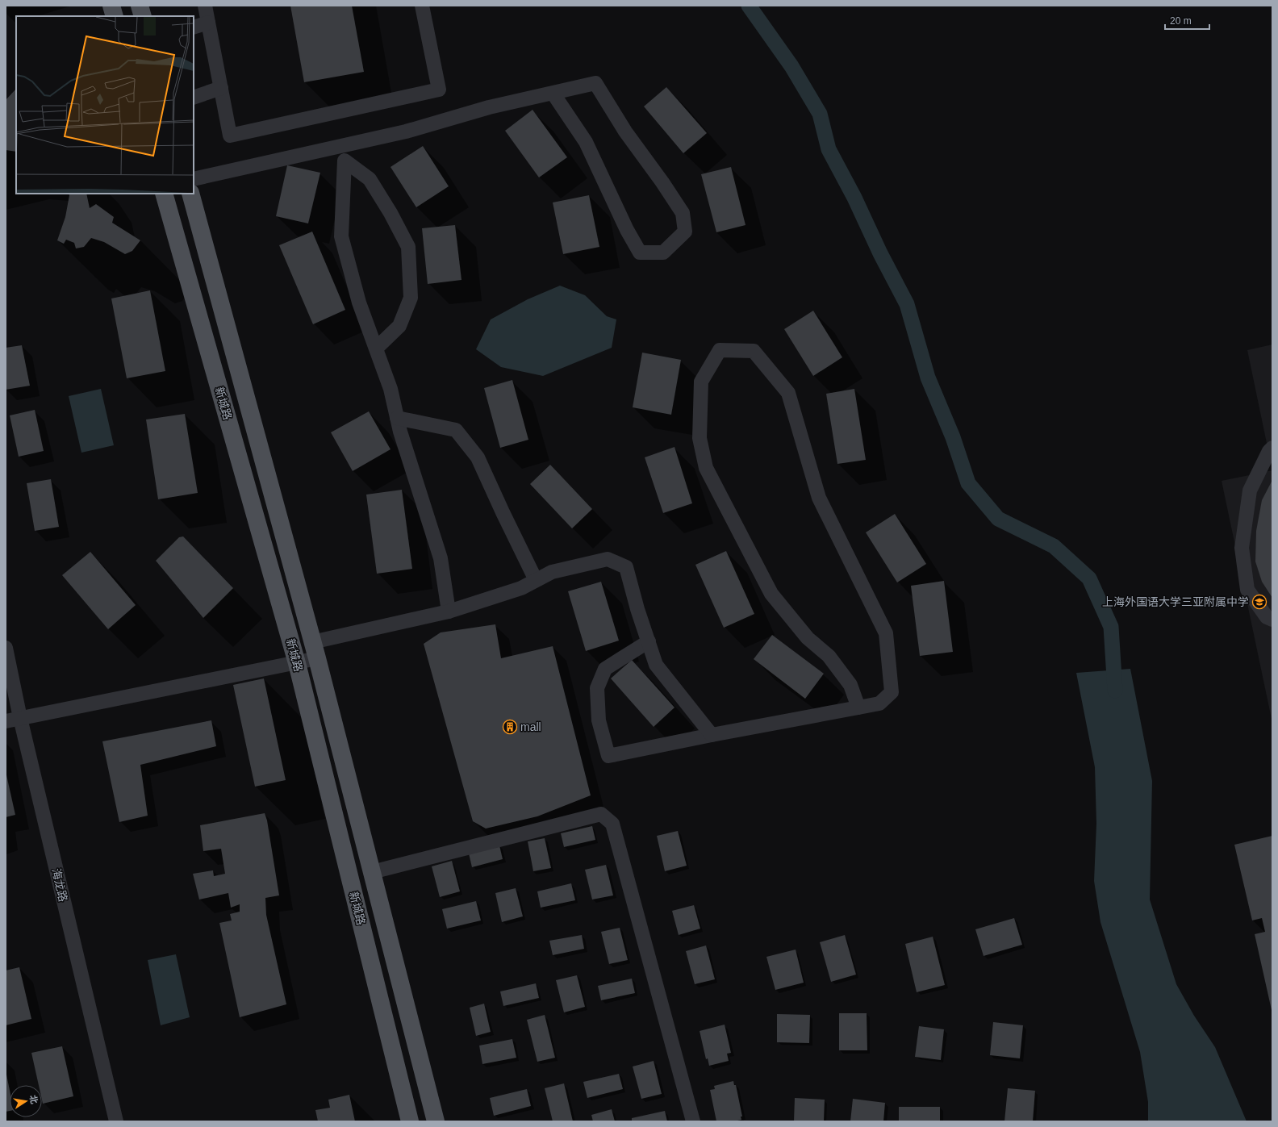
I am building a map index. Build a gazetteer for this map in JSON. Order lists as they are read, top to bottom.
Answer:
{
  "streets": {
    "main road": ["新城路"],
    "street": ["海龙路"]
  },
  "places": {
    "school or university": ["上海外国语大学三亚附属中学"],
    "building": ["mall"]
  },
  "scale_bar": "20 m",
  "north": "right"
}
